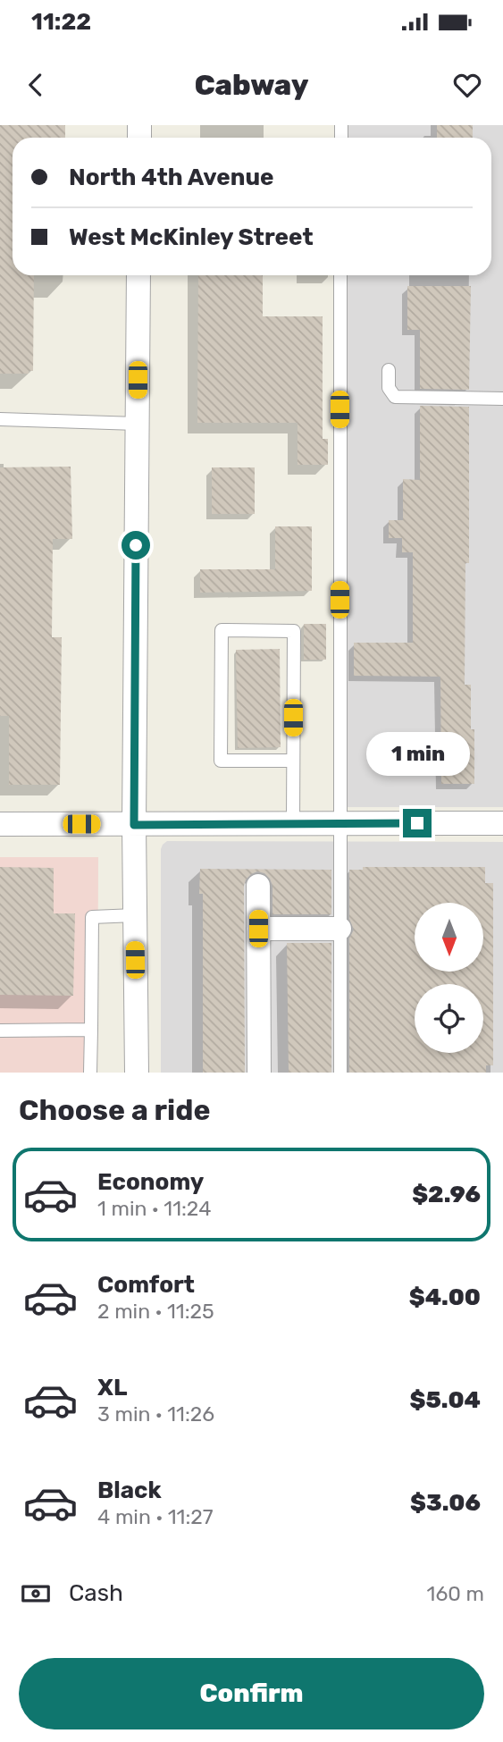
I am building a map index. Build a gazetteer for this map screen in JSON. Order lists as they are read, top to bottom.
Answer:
{
  "north": "bottom",
  "page": {
    "status": "11:22",
    "header": "Cabway",
    "banner": ["North 4th Avenue", "West McKinley Street"],
    "bubble": "1 min",
    "heading": "Choose a ride",
    "list": [
      {
        "name": "Economy",
        "note": "1 min · 11:24",
        "value": "$2.96"
      },
      {
        "name": "Comfort",
        "note": "2 min · 11:25",
        "value": "$4.00"
      },
      {
        "name": "XL",
        "note": "3 min · 11:26",
        "value": "$5.04"
      },
      {
        "name": "Black",
        "note": "4 min · 11:27",
        "value": "$3.06"
      }
    ],
    "pay": ["Cash", "160 m"],
    "buttons": "Confirm"
  }
}
